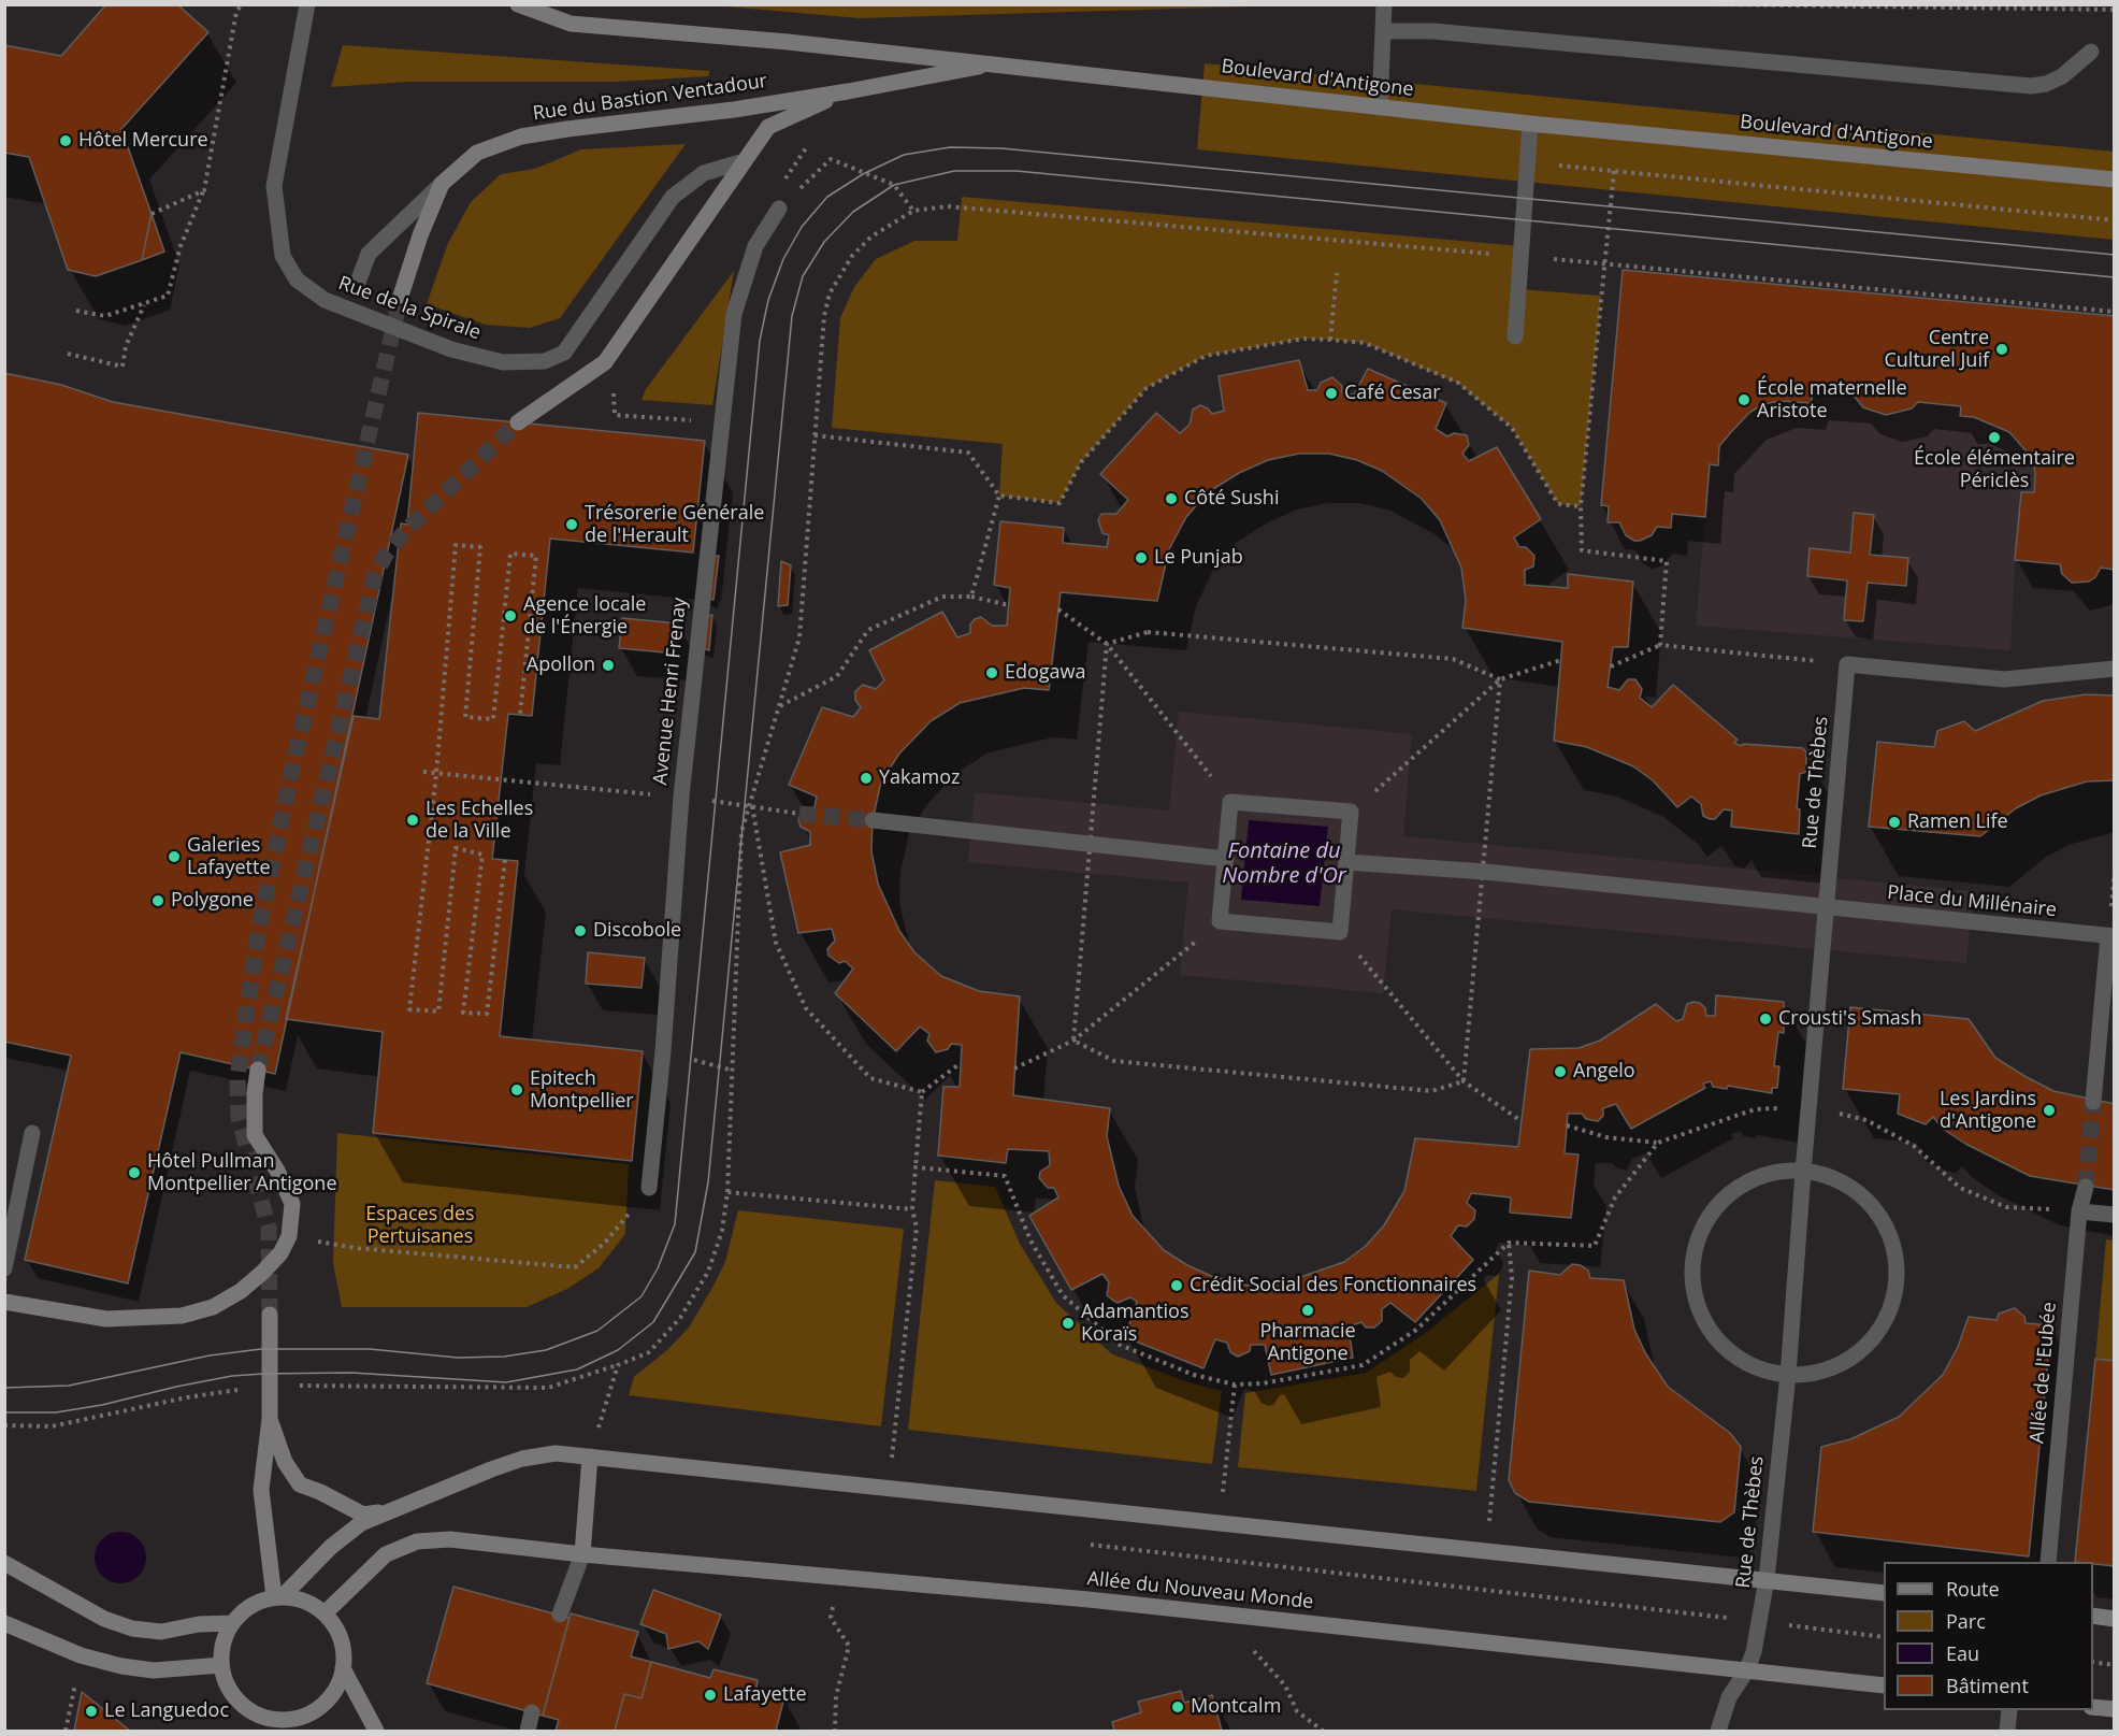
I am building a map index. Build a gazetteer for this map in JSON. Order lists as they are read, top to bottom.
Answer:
{
  "streets": {
    "street": [
      "Boulevard d'Antigone",
      "Rue du Bastion Ventadour",
      "Rue de la Spirale",
      "Avenue Henri Frenay",
      "Rue de Thèbes",
      "Place du Millénaire",
      "Allée de l'Eubée",
      "Allée du Nouveau Monde"
    ]
  },
  "crossings": [
    ["Boulevard d'Antigone", "Rue du Bastion Ventadour"],
    ["Rue de Thèbes", "Place du Millénaire"],
    ["Rue de Thèbes", "Allée du Nouveau Monde"]
  ],
  "water": ["Fontaine du Nombre d'Or"],
  "parks": ["Espaces des Pertuisanes"],
  "places": [
    "Hôtel Mercure",
    "Centre Culturel Juif",
    "Café Cesar",
    "École maternelle Aristote",
    "École élémentaire Périclès",
    "Côté Sushi",
    "Trésorerie Générale de l'Herault",
    "Le Punjab",
    "Agence locale de l'Énergie",
    "Apollon",
    "Edogawa",
    "Yakamoz",
    "Les Echelles de la Ville",
    "Ramen Life",
    "Galeries Lafayette",
    "Polygone",
    "Discobole",
    "Crousti's Smash",
    "Angelo",
    "Epitech Montpellier",
    "Les Jardins d'Antigone",
    "Hôtel Pullman Montpellier Antigone",
    "Crédit Social des Fonctionnaires",
    "Pharmacie Antigone",
    "Adamantios Koraïs",
    "Lafayette",
    "Montcalm",
    "Le Languedoc"
  ],
  "legend": [
    "Route",
    "Parc",
    "Eau",
    "Bâtiment"
  ]
}
